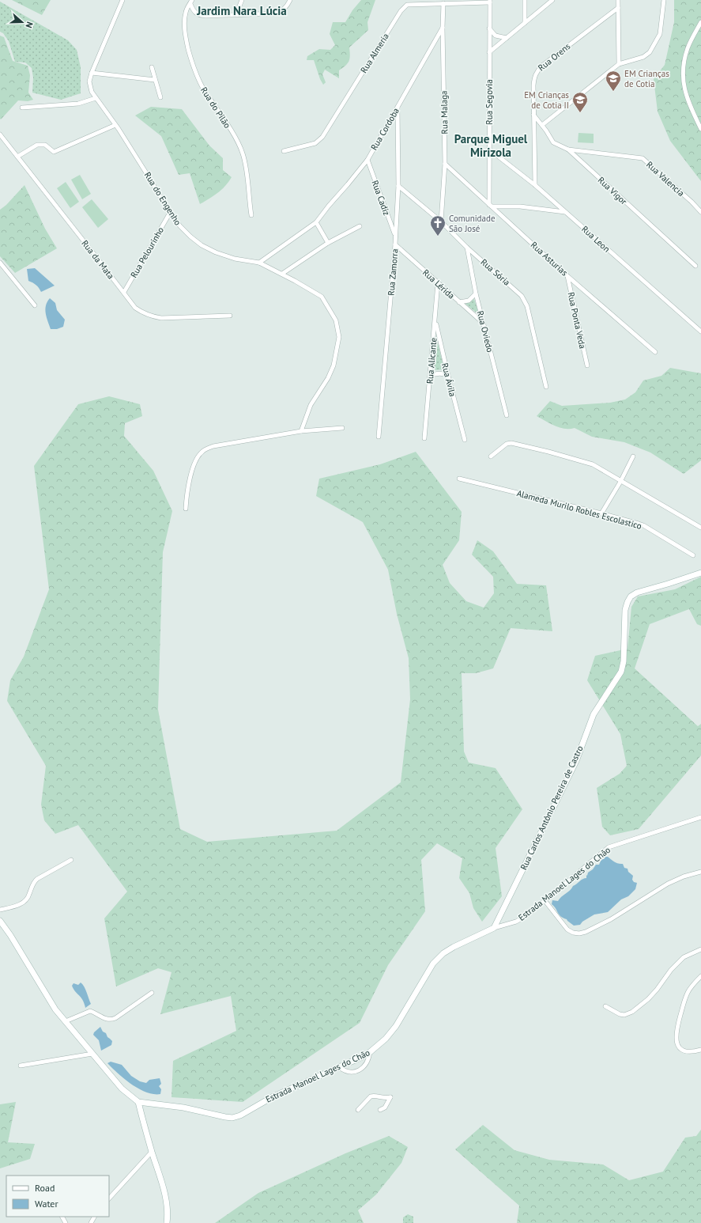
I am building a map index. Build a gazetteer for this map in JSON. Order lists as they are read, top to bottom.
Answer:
{
  "streets": {
    "street": [
      "Rua Almeria",
      "Rua Orens",
      "Rua Segovia",
      "Rua do Pilão",
      "Rua Malaga",
      "Rua Cordoba",
      "Rua Valencia",
      "Rua Vigor",
      "Rua Cadiz",
      "Rua do Engenho",
      "Rua Leon",
      "Rua Pelourinho",
      "Rua Asturias",
      "Rua da Mata",
      "Rua Zamorra",
      "Rua Sória",
      "Rua Lérida",
      "Rua Ponta Veda",
      "Rua Oviedo",
      "Rua Alicante",
      "Rua Ávila",
      "Alameda Murilo Robles Escolastico",
      "Rua Carlos Antônio Pereira de Castro",
      "Estrada Manoel Lages do Chão"
    ]
  },
  "crossings": [
    ["Rua Almeria", "Rua Segovia"],
    ["Rua Almeria", "Rua Malaga"],
    ["Rua Orens", "Rua Vigor"],
    ["Rua Orens", "Rua Leon"],
    ["Rua Segovia", "Rua Leon"],
    ["Rua Segovia", "Rua Asturias"],
    ["Rua Malaga", "Rua Cordoba"],
    ["Rua Malaga", "Rua Asturias"],
    ["Rua Malaga", "Rua Sória"],
    ["Rua Cordoba", "Rua Cadiz"],
    ["Rua Cordoba", "Rua do Engenho"],
    ["Rua Cordoba", "Rua Zamorra"],
    ["Rua Valencia", "Rua Vigor"],
    ["Rua Cadiz", "Rua Zamorra"],
    ["Rua do Engenho", "Rua Pelourinho"],
    ["Rua Pelourinho", "Rua da Mata"],
    ["Rua Asturias", "Rua Ponta Veda"],
    ["Rua Zamorra", "Rua Sória"],
    ["Rua Zamorra", "Rua Lérida"],
    ["Rua Sória", "Rua Oviedo"],
    ["Rua Lérida", "Rua Oviedo"],
    ["Rua Lérida", "Rua Alicante"],
    ["Rua Alicante", "Rua Ávila"],
    ["Rua Carlos Antônio Pereira de Castro", "Estrada Manoel Lages do Chão"]
  ],
  "districts": ["Jardim Nara Lúcia", "Parque Miguel Mirizola"],
  "places": {
    "school or university": ["EM Crianças de Cotia", "EM Crianças de Cotia II"],
    "church": ["Comunidade São José"]
  },
  "legend": ["Road", "Water"],
  "north": "right"
}
